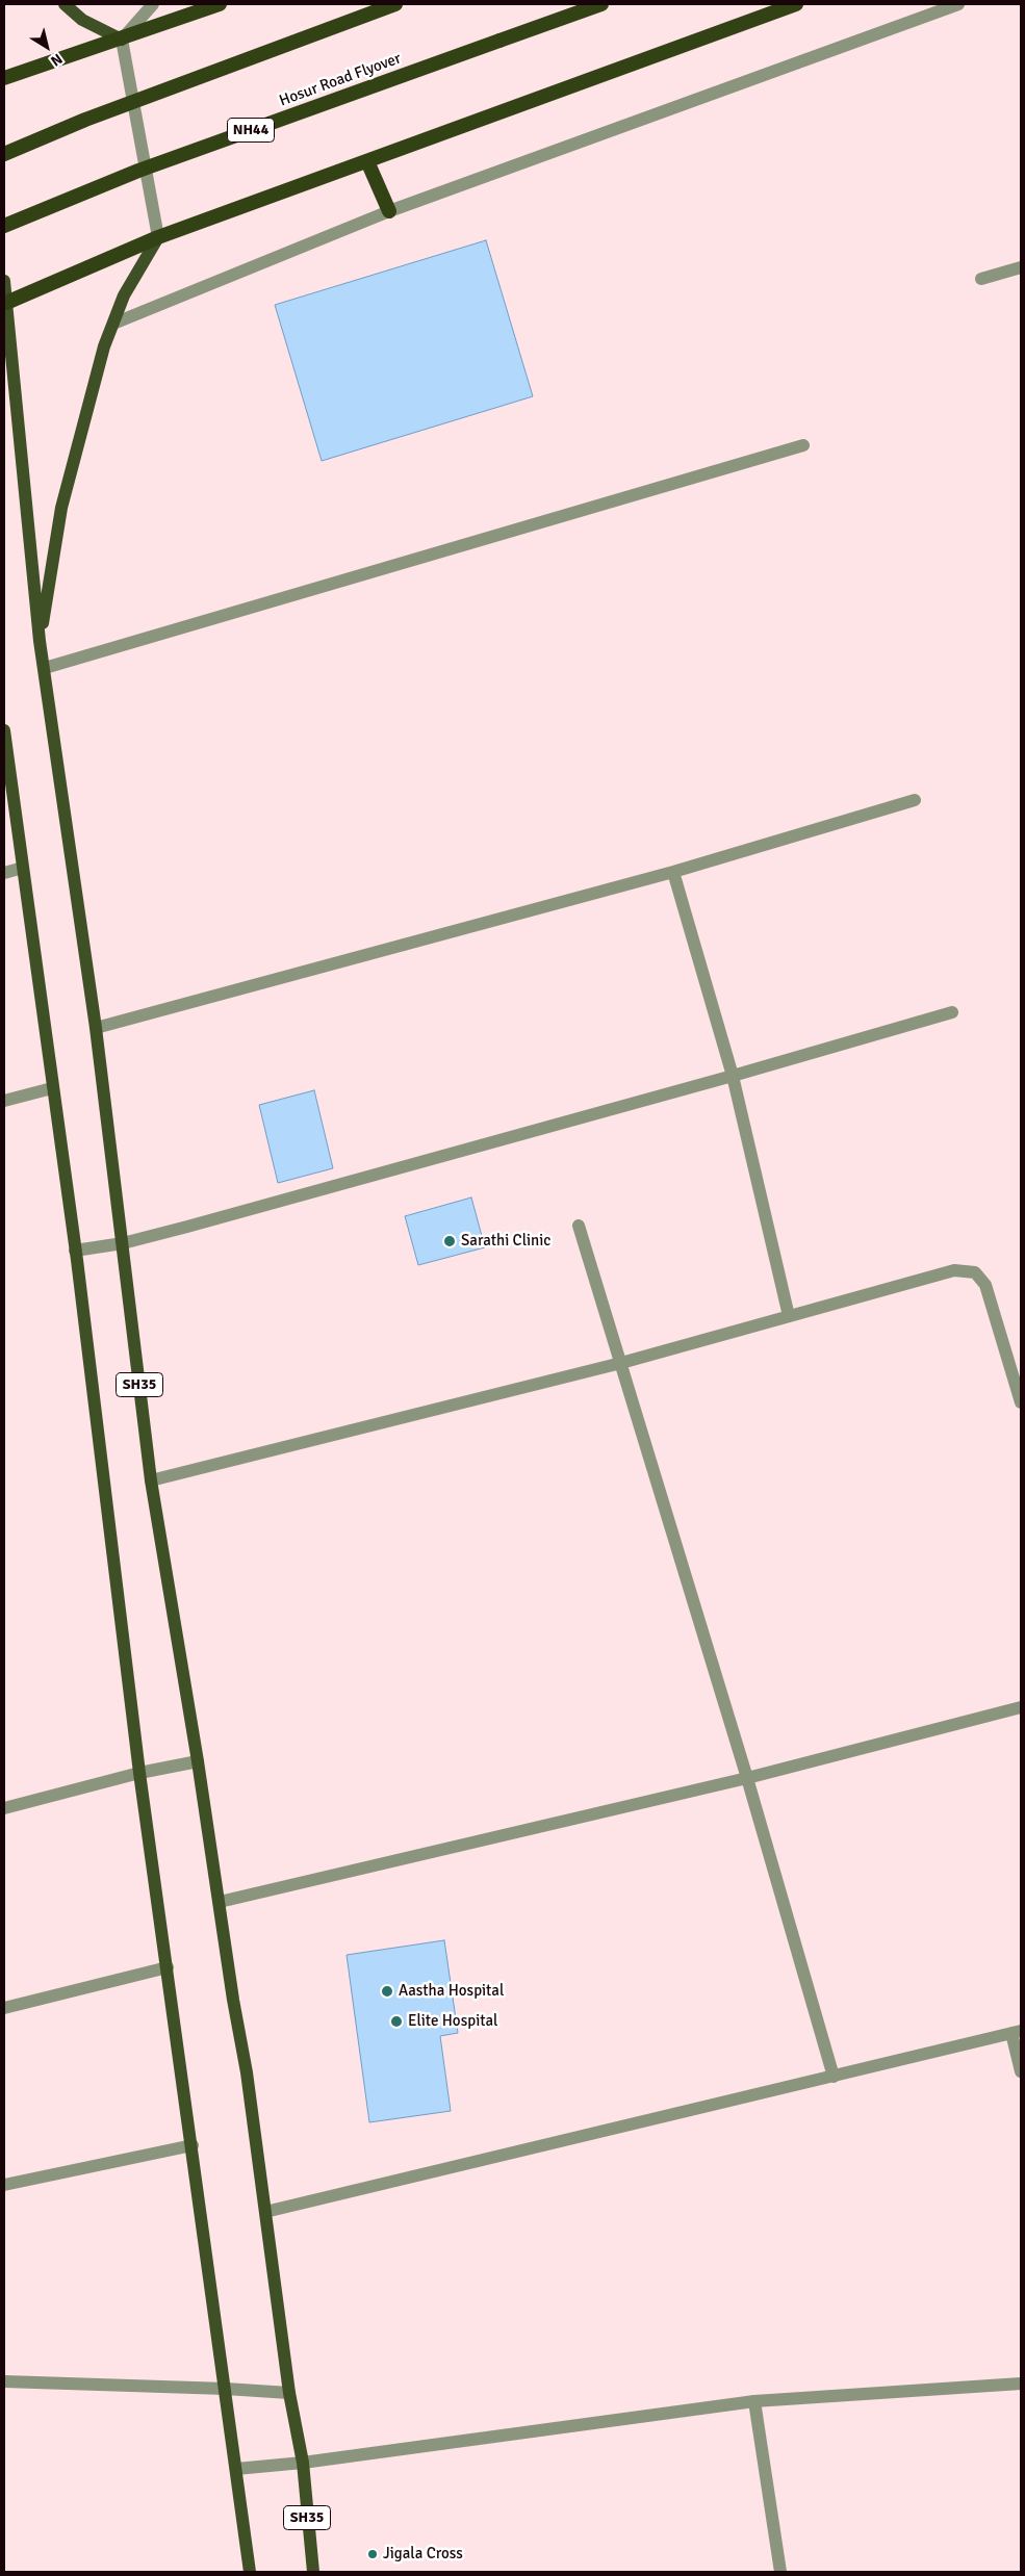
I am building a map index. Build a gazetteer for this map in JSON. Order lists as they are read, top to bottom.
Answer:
{
  "streets": {
    "highway": ["Hosur Road Flyover", "NH44"],
    "main road": ["SH35"]
  },
  "places": [
    "Sarathi Clinic",
    "Aastha Hospital",
    "Elite Hospital",
    "Jigala Cross"
  ],
  "north": "bottom right"
}
